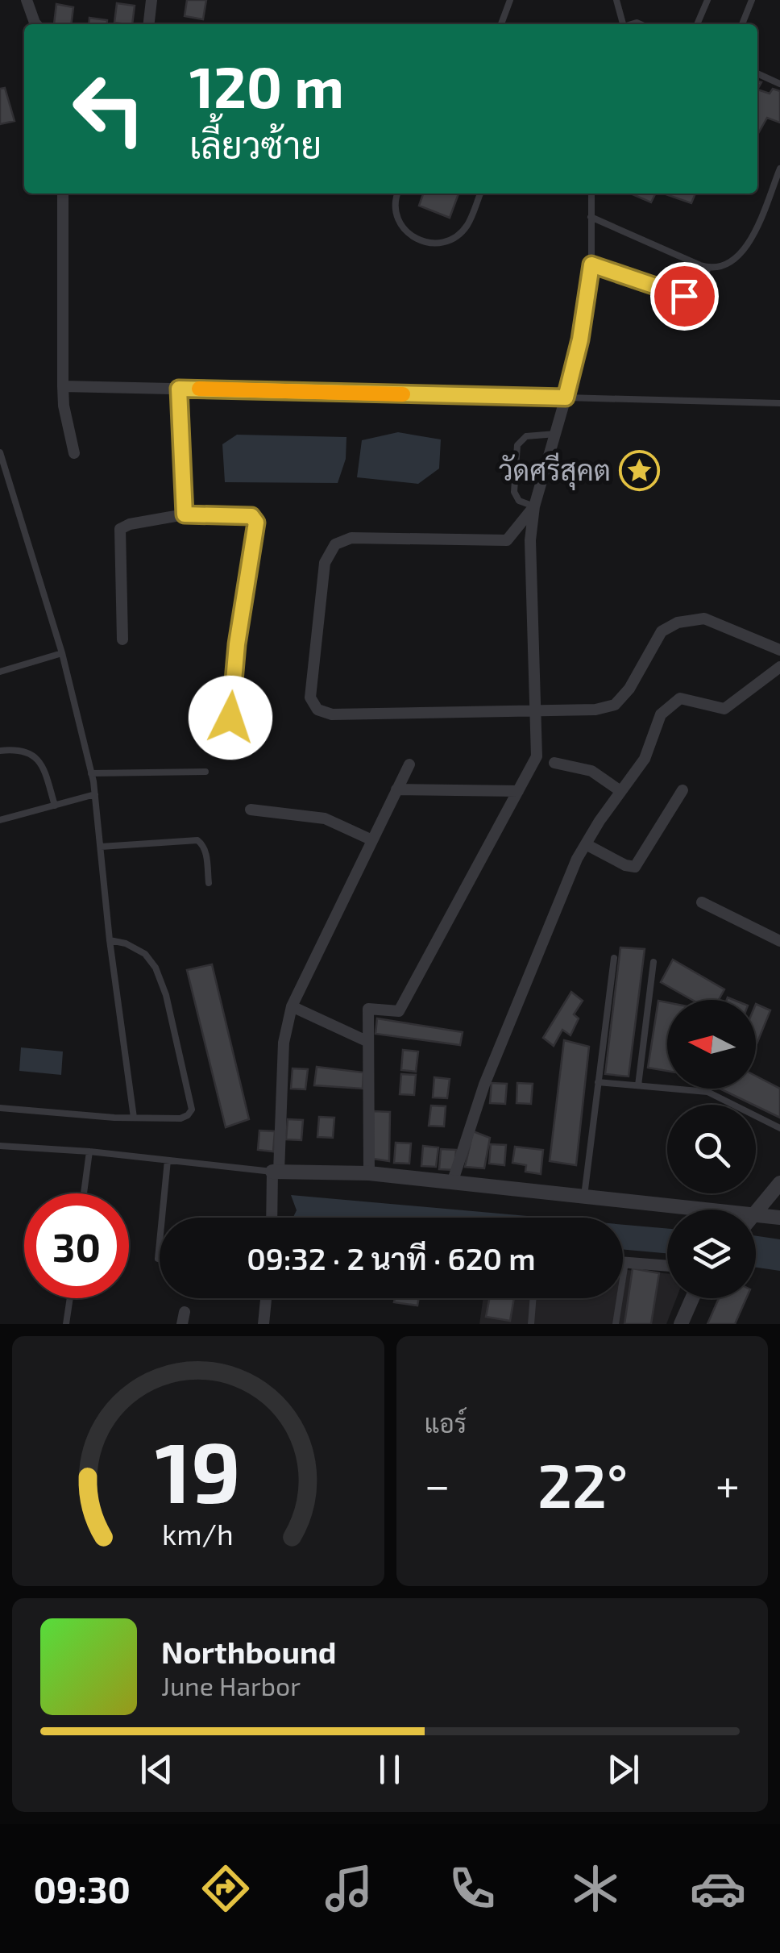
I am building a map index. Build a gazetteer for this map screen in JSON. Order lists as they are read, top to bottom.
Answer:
{
  "places": {
    "place": ["วัดศรีสุคต"]
  },
  "north": "left",
  "page": {
    "turn": ["120 m", "เลี้ยวซ้าย"],
    "limit": "30",
    "trip": "09:32 · 2 นาที · 620 m",
    "tile": "แอร์",
    "heat": ["−", "22°", "+"],
    "song": ["Northbound", "June Harbor"],
    "tabs": "09:30",
    "gauge": ["19", "km/h"]
  }
}
